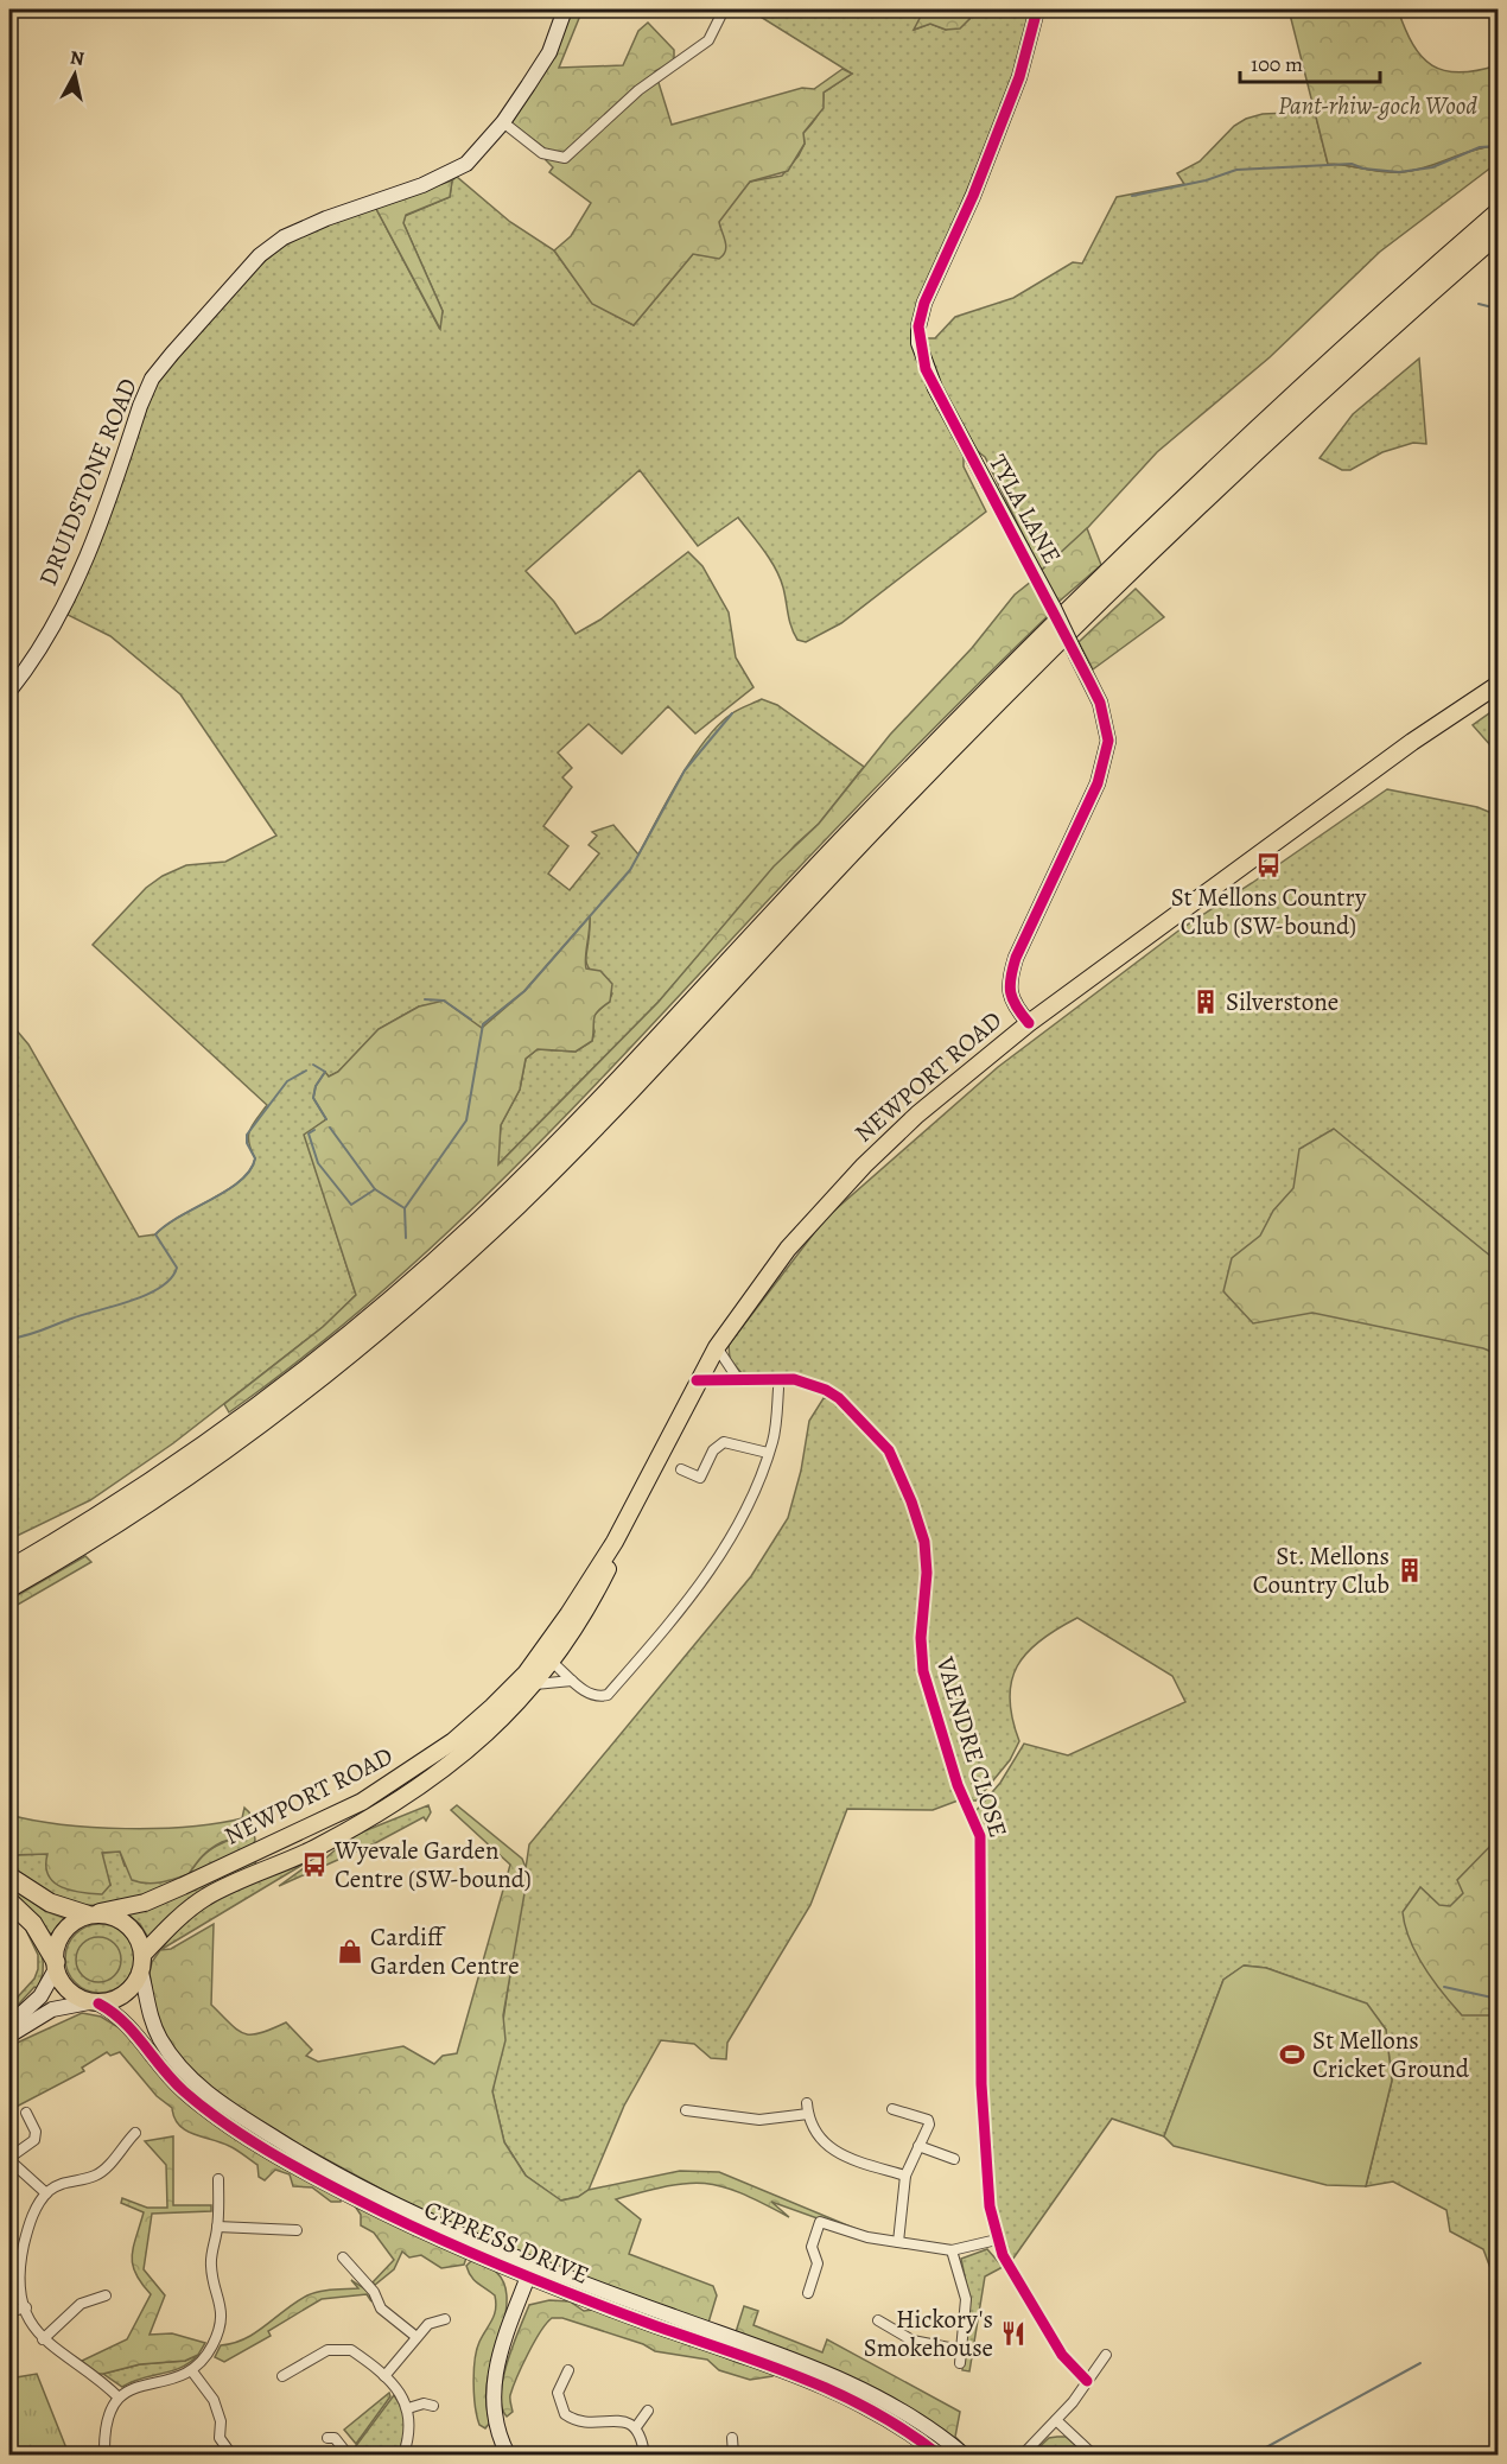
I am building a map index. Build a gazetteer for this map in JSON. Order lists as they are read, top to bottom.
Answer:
{
  "streets": {
    "main road": ["NEWPORT ROAD"],
    "street": [
      "DRUIDSTONE ROAD",
      "TYLA LANE",
      "VAENDRE CLOSE",
      "CYPRESS DRIVE"
    ]
  },
  "crossings": [
    ["TYLA LANE", "NEWPORT ROAD"],
    ["NEWPORT ROAD", "VAENDRE CLOSE"],
    ["NEWPORT ROAD", "CYPRESS DRIVE"]
  ],
  "parks": ["Pant-rhiw-goch Wood"],
  "places": {
    "bus stop": ["St Mellons Country Club (SW-bound)", "Wyevale Garden Centre (SW-bound)"],
    "building": ["Silverstone", "St. Mellons Country Club"],
    "shop": ["Cardiff Garden Centre"],
    "sports": ["St Mellons Cricket Ground"],
    "restaurant": ["Hickory's Smokehouse"]
  },
  "scale_bar": "100 m",
  "north": "top"
}
